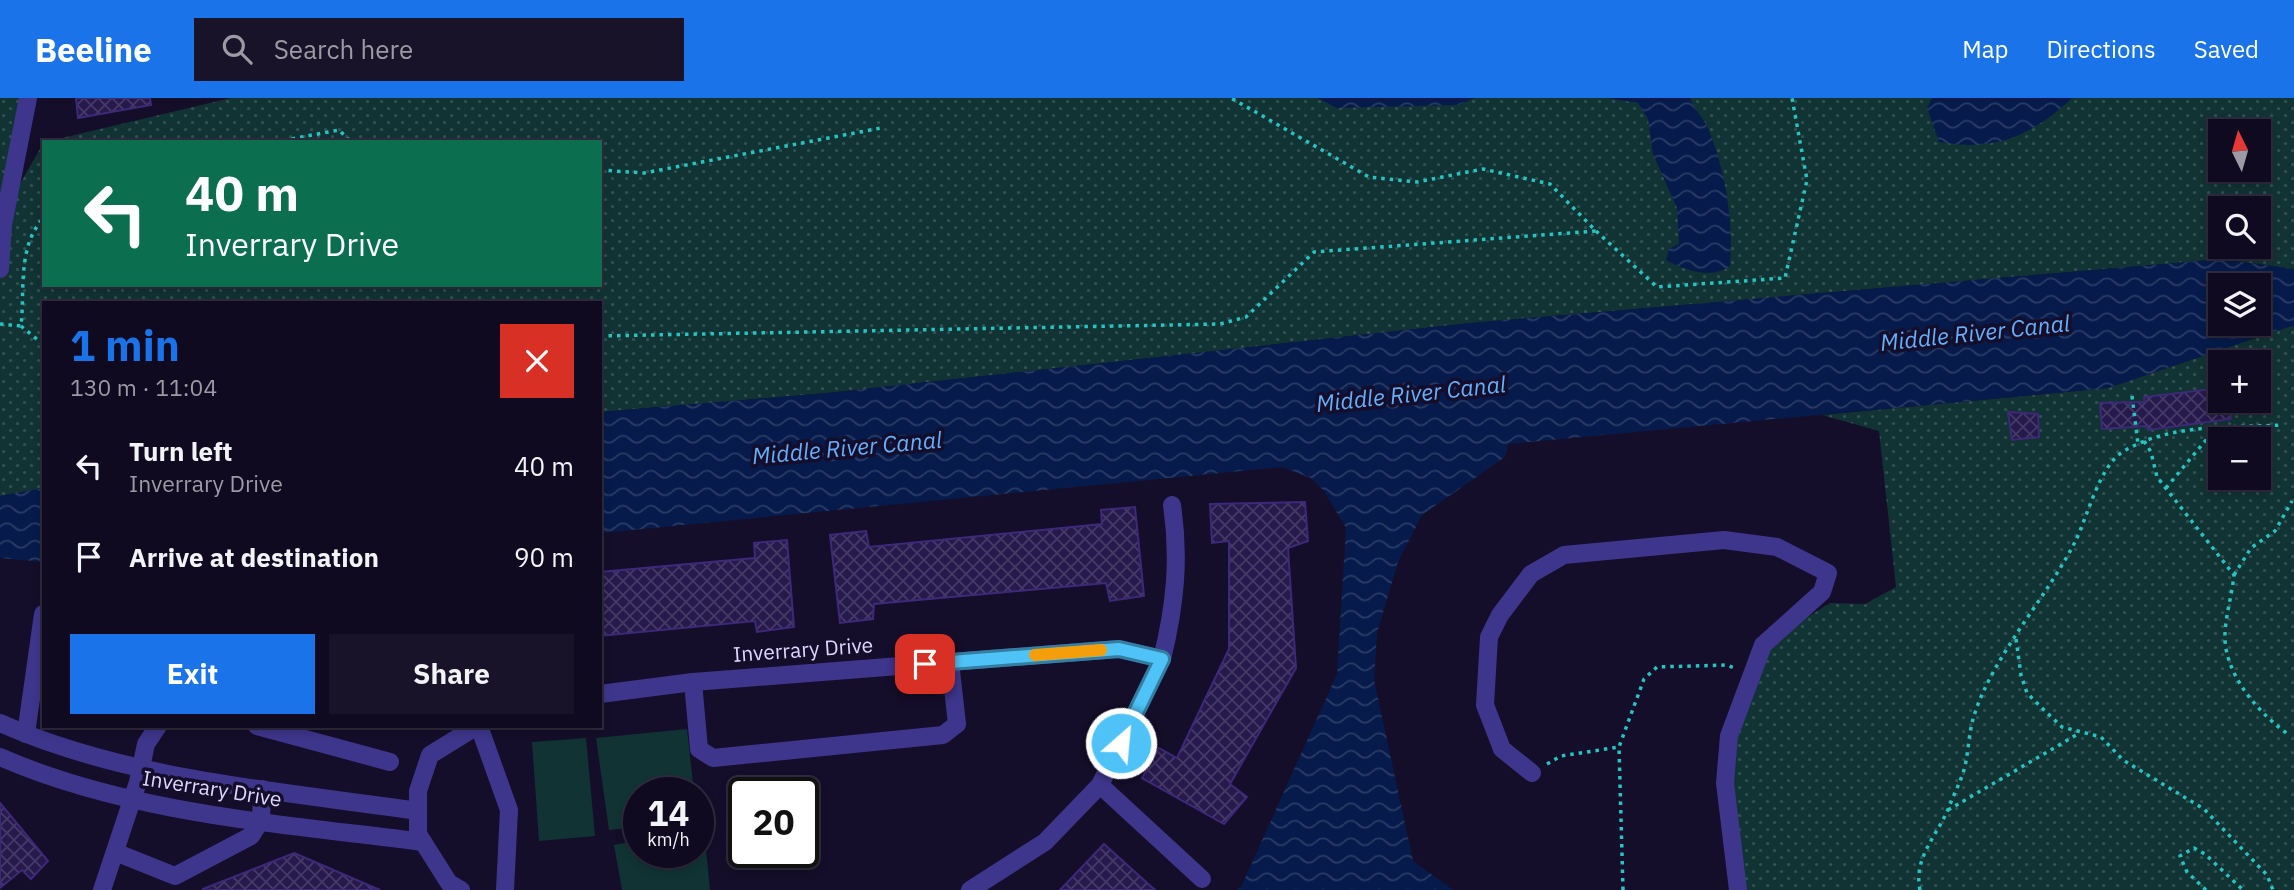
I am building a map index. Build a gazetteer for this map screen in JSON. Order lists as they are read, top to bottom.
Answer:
{
  "streets": {
    "street": ["Inverrary Drive"]
  },
  "water": ["Middle River Canal"],
  "north": "top",
  "page": {
    "header": "Beeline",
    "search": "Search here",
    "nav": ["Map", "Directions", "Saved"],
    "map_buttons": ["+", "−"],
    "turn": ["40 m", "Inverrary Drive"],
    "heading": ["1 min", "130 m · 11:04"],
    "list": [
      {
        "name": "Turn left",
        "note": "Inverrary Drive",
        "value": "40 m"
      },
      {
        "name": "Arrive at destination",
        "value": "90 m"
      }
    ],
    "buttons": ["Exit", "Share"],
    "speed": "14 km/h",
    "limit": "20"
  }
}
